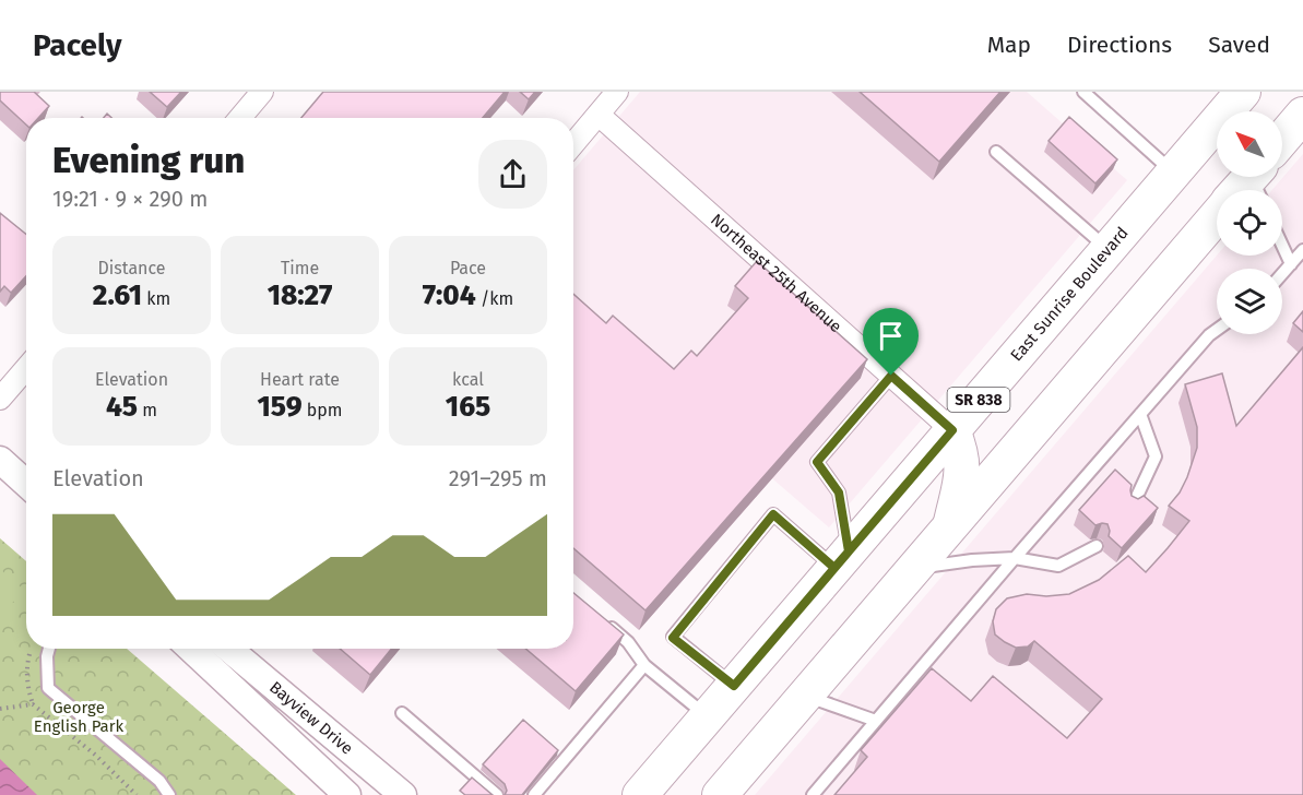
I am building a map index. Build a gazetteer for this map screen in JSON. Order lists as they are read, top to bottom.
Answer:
{
  "streets": {
    "main road": ["East Sunrise Boulevard", "SR 838"],
    "street": ["Northeast 25th Avenue", "Bayview Drive"]
  },
  "crossings": [
    ["Northeast 25th Avenue", "East Sunrise Boulevard"]
  ],
  "parks": ["George English Park"],
  "north": "top left",
  "page": {
    "header": "Pacely",
    "nav": ["Map", "Directions", "Saved"],
    "heading": ["Evening run", "19:21 · 9 × 290 m"],
    "stats": [
      ["Distance", "2.61 km"],
      ["Time", "18:27"],
      ["Pace", "7:04 /km"],
      ["Elevation", "45 m"],
      ["Heart rate", "159 bpm"],
      ["kcal", "165"]
    ],
    "chart": ["Elevation", "291–295 m"]
  }
}
